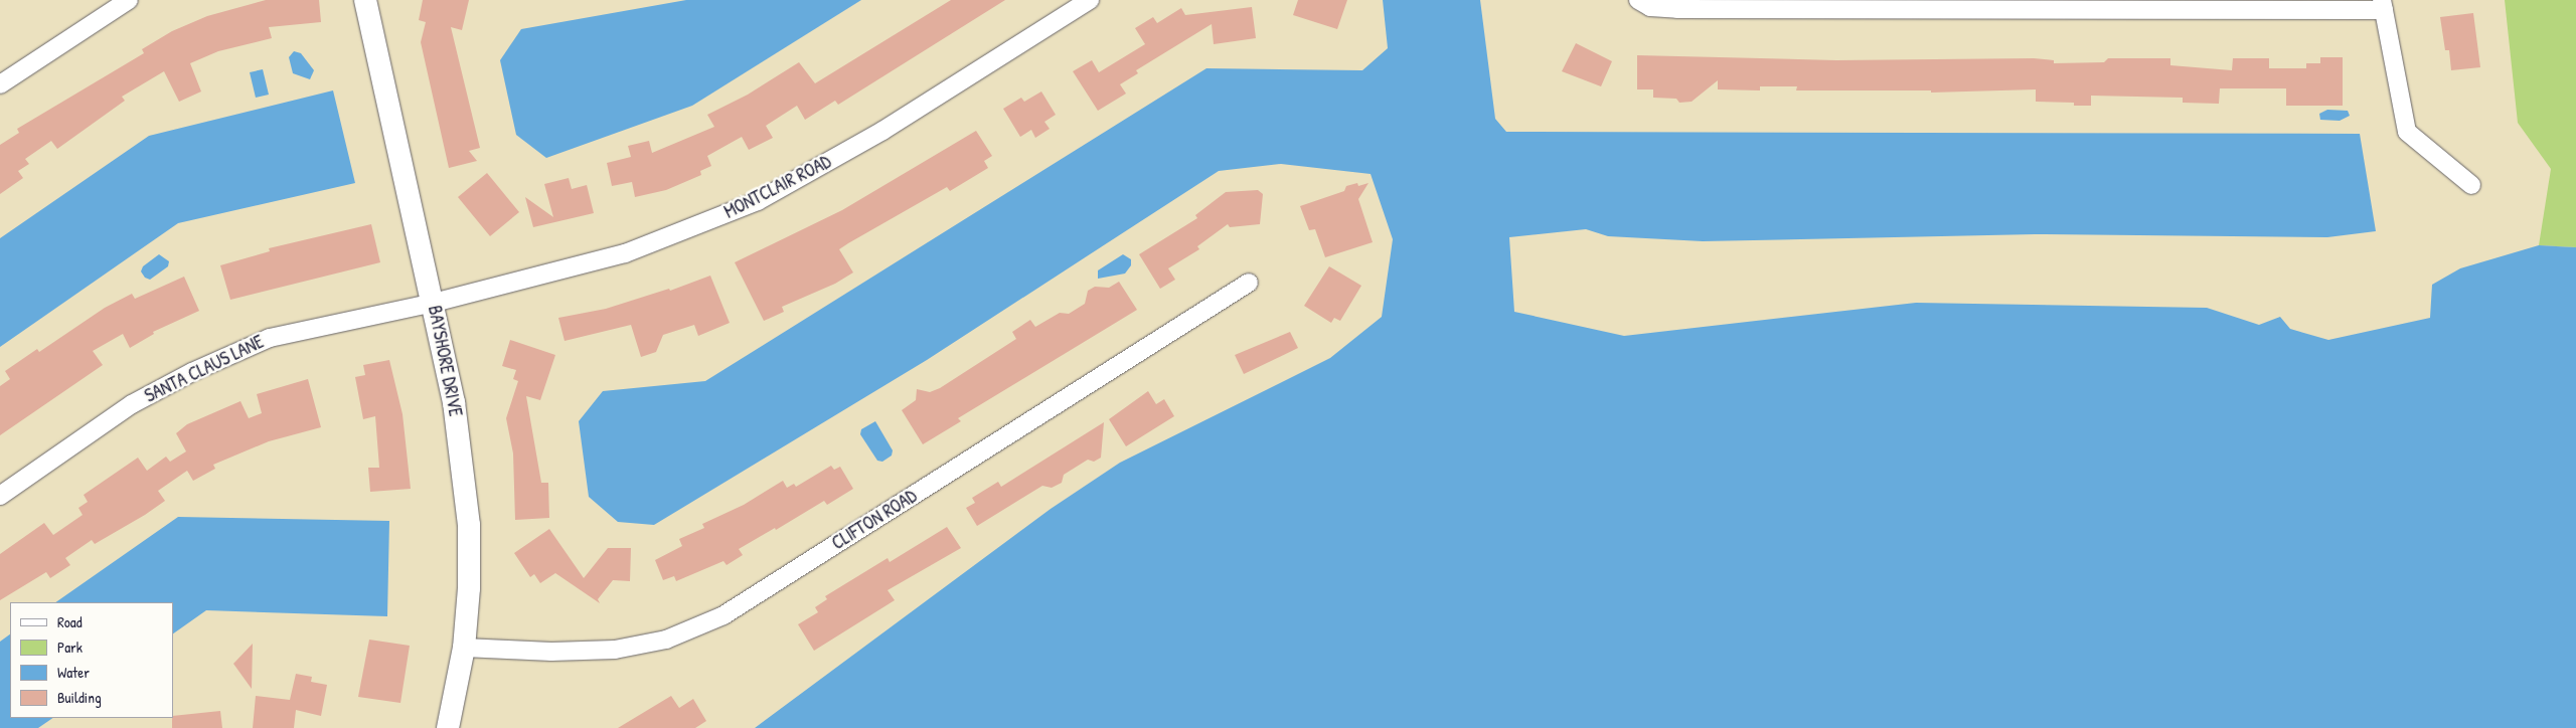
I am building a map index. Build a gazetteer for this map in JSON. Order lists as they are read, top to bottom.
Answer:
{
  "streets": {
    "street": [
      "MONTCLAIR ROAD",
      "BAYSHORE DRIVE",
      "SANTA CLAUS LANE",
      "CLIFTON ROAD"
    ]
  },
  "crossings": [
    ["MONTCLAIR ROAD", "BAYSHORE DRIVE"],
    ["MONTCLAIR ROAD", "SANTA CLAUS LANE"],
    ["BAYSHORE DRIVE", "SANTA CLAUS LANE"],
    ["BAYSHORE DRIVE", "CLIFTON ROAD"]
  ],
  "legend": [
    "Road",
    "Park",
    "Water",
    "Building"
  ]
}
